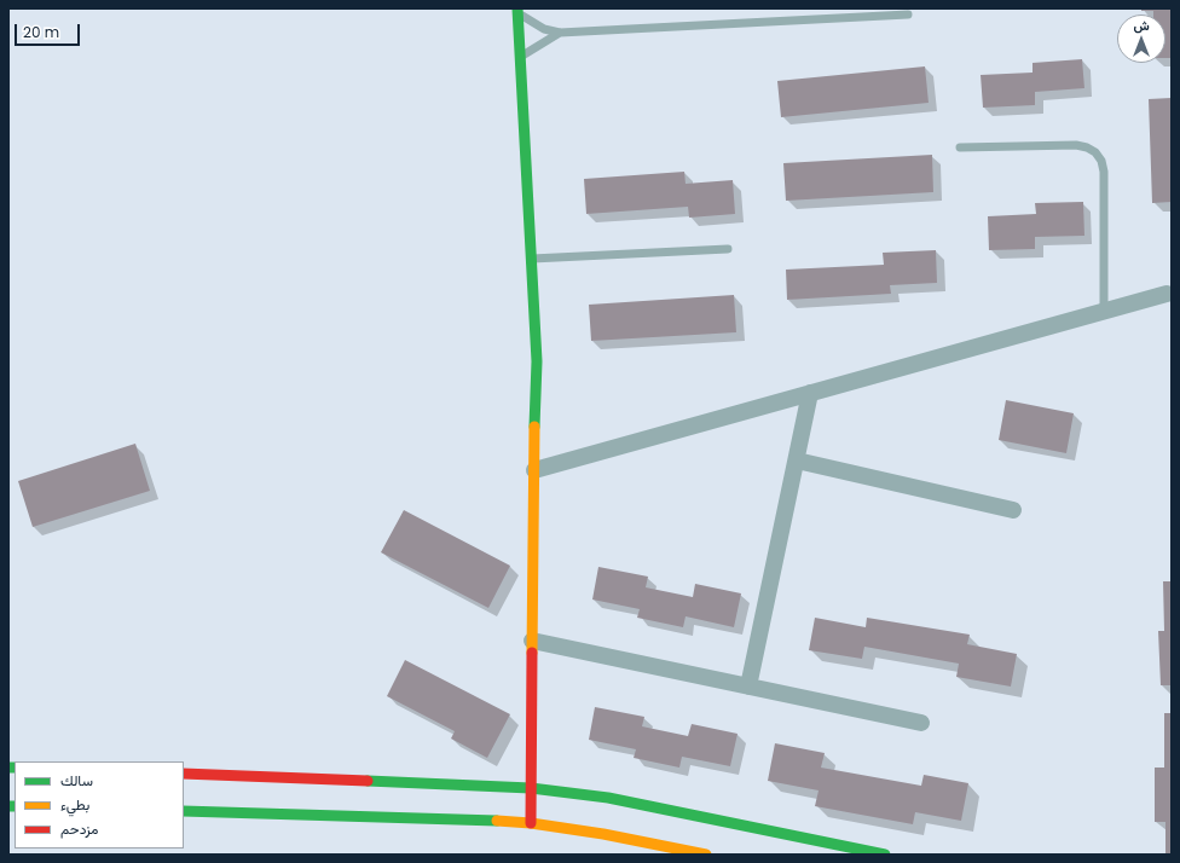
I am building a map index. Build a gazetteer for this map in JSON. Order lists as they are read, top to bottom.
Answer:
{
  "legend": ["سالك", "بطيء", "مزدحم"],
  "scale_bar": "20 m",
  "north": "top"
}
